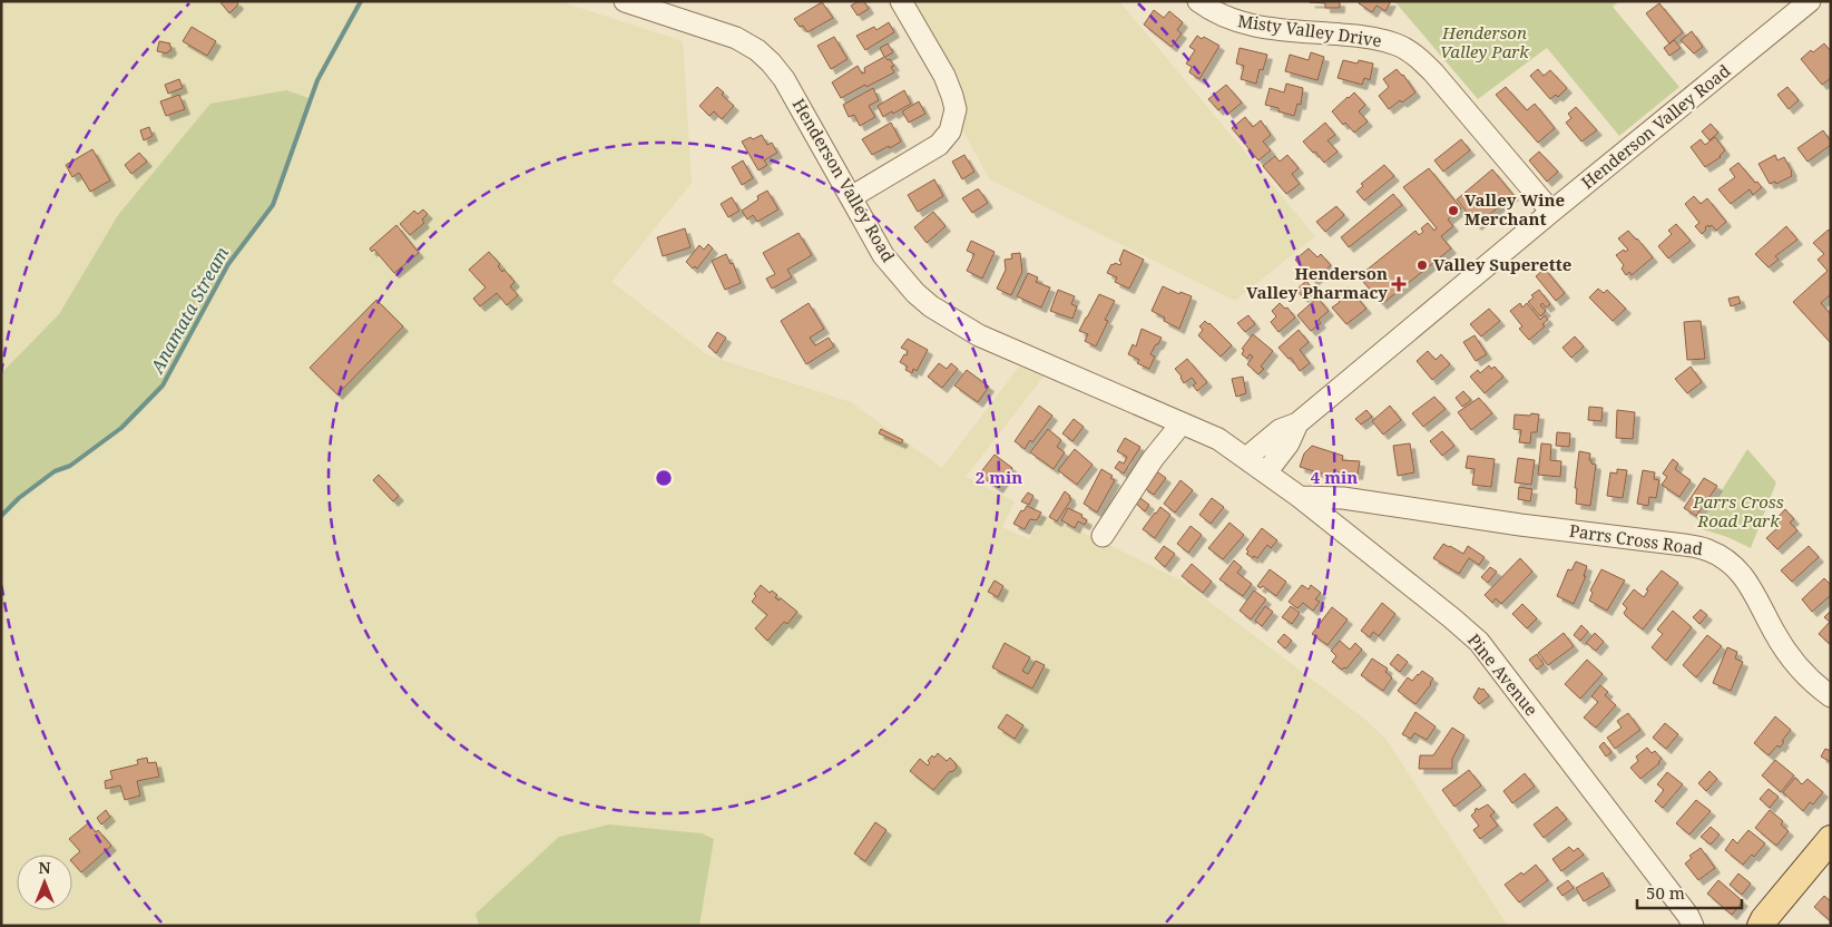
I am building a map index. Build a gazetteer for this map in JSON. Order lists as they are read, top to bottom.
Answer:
{
  "streets": {
    "street": [
      "Misty Valley Drive",
      "Henderson Valley Road",
      "Parrs Cross Road",
      "Pine Avenue"
    ]
  },
  "crossings": [
    ["Misty Valley Drive", "Henderson Valley Road"],
    ["Henderson Valley Road", "Pine Avenue"],
    ["Parrs Cross Road", "Pine Avenue"]
  ],
  "water": ["Anamata Stream"],
  "parks": ["Henderson Valley Park", "Parrs Cross Road Park"],
  "places": {
    "other": ["Valley Wine Merchant", "Valley Superette"],
    "health": ["Henderson Valley Pharmacy"]
  },
  "scale_bar": "50 m",
  "north": "top",
  "rings": ["2 min", "4 min"]
}
